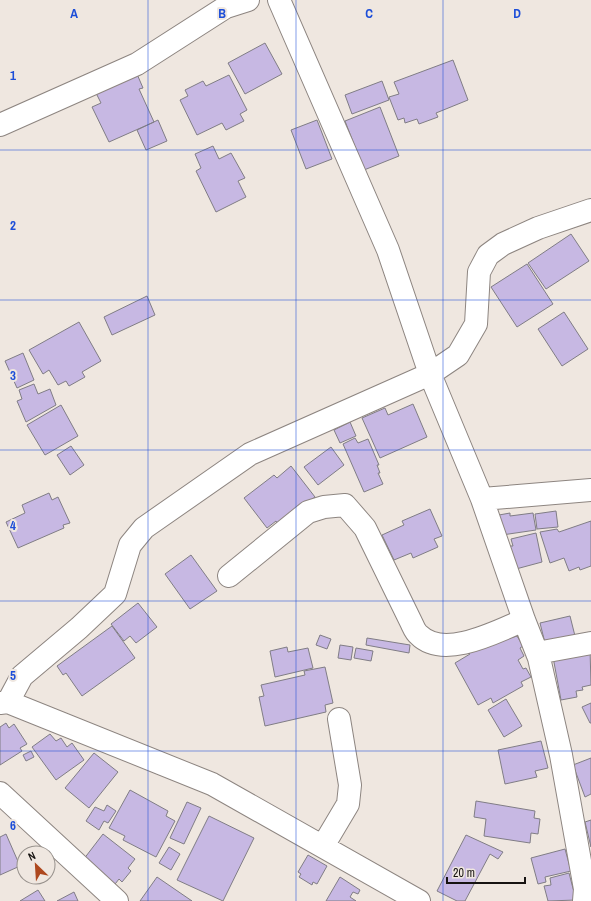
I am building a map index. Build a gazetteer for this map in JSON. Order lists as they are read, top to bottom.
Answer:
{
  "scale_bar": "20 m",
  "north": "top left",
  "grid": {
    "columns": [
      "A",
      "B",
      "C",
      "D"
    ],
    "rows": [
      "1",
      "2",
      "3",
      "4",
      "5",
      "6"
    ]
  }
}
